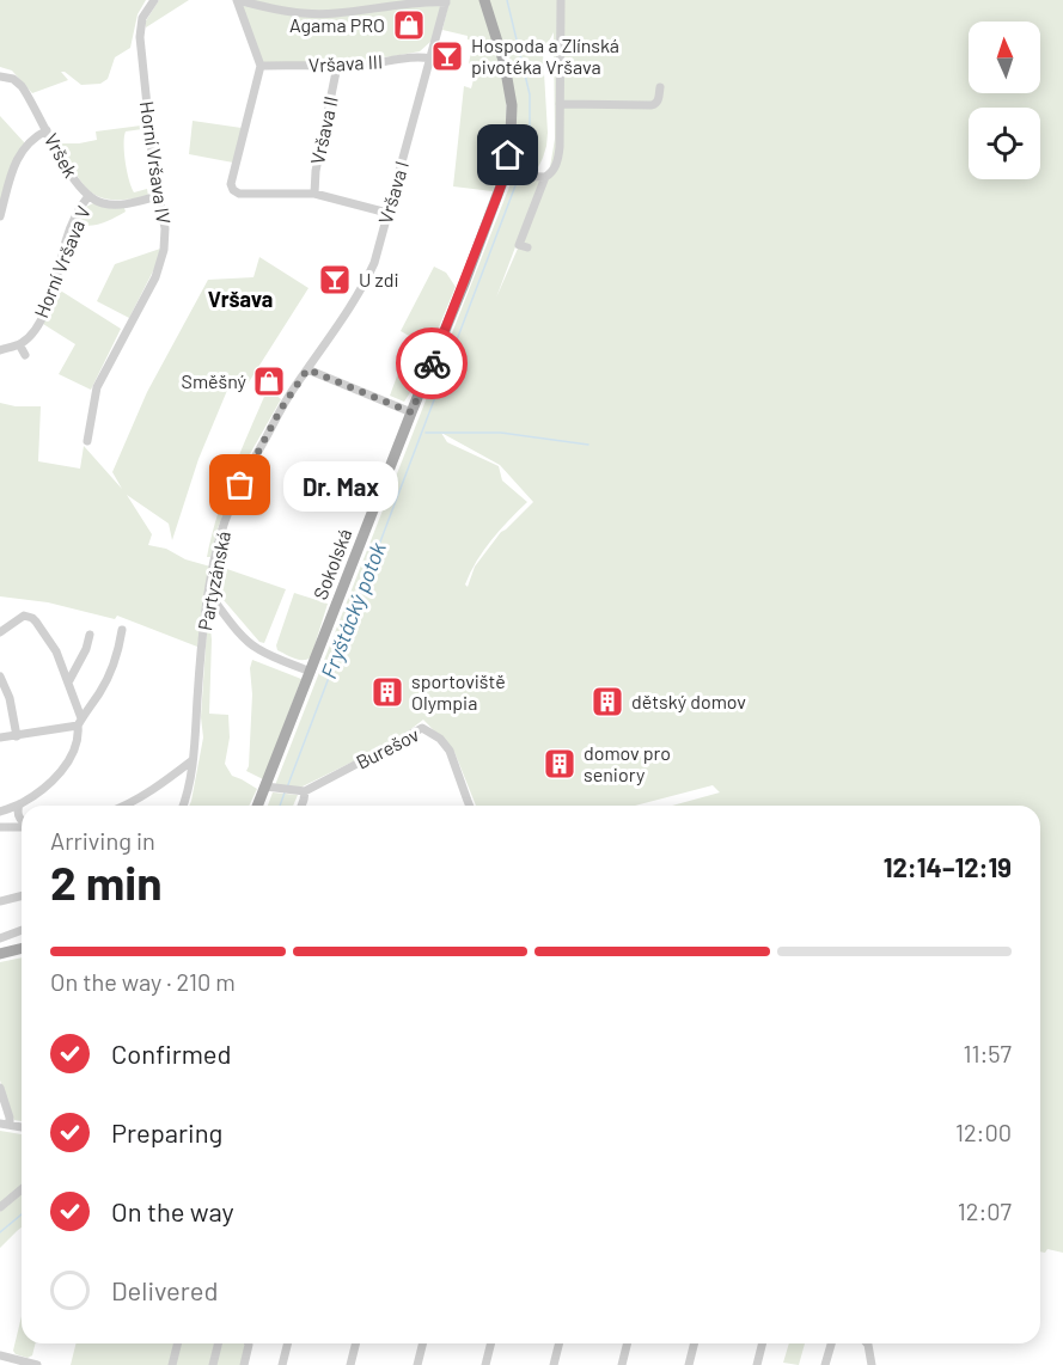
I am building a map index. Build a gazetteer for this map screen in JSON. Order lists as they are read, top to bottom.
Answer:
{
  "streets": {
    "main road": ["Sokolská"],
    "street": [
      "Vršava III",
      "Vršava II",
      "Vršek",
      "Horní Vršava IV",
      "Vršava I",
      "Horní Vršava V",
      "Partyzánská",
      "Burešov"
    ]
  },
  "crossings": [
    ["Vršava III", "Vršava II"],
    ["Vršava III", "Vršava I"],
    ["Vršek", "Horní Vršava IV"],
    ["Vršek", "Horní Vršava V"],
    ["Vršava I", "Partyzánská"]
  ],
  "districts": ["Vršava"],
  "water": ["Fryštácký potok"],
  "places": {
    "shop": ["Agama PRO", "Směšný"],
    "bar": ["Hospoda a Zlínská pivotéka Vršava", "U zdi"],
    "other": ["Dr. Max"],
    "building": ["sportoviště Olympia", "dětský domov", "domov pro seniory"]
  },
  "north": "top",
  "page": {
    "bubble": "Dr. Max",
    "heading": ["2 min", "Arriving in", "12:14–12:19"],
    "bar": "On the way · 210 m",
    "list": [
      ["Confirmed", "11:57"],
      ["Preparing", "12:00"],
      ["On the way", "12:07"],
      "Delivered"
    ]
  }
}
